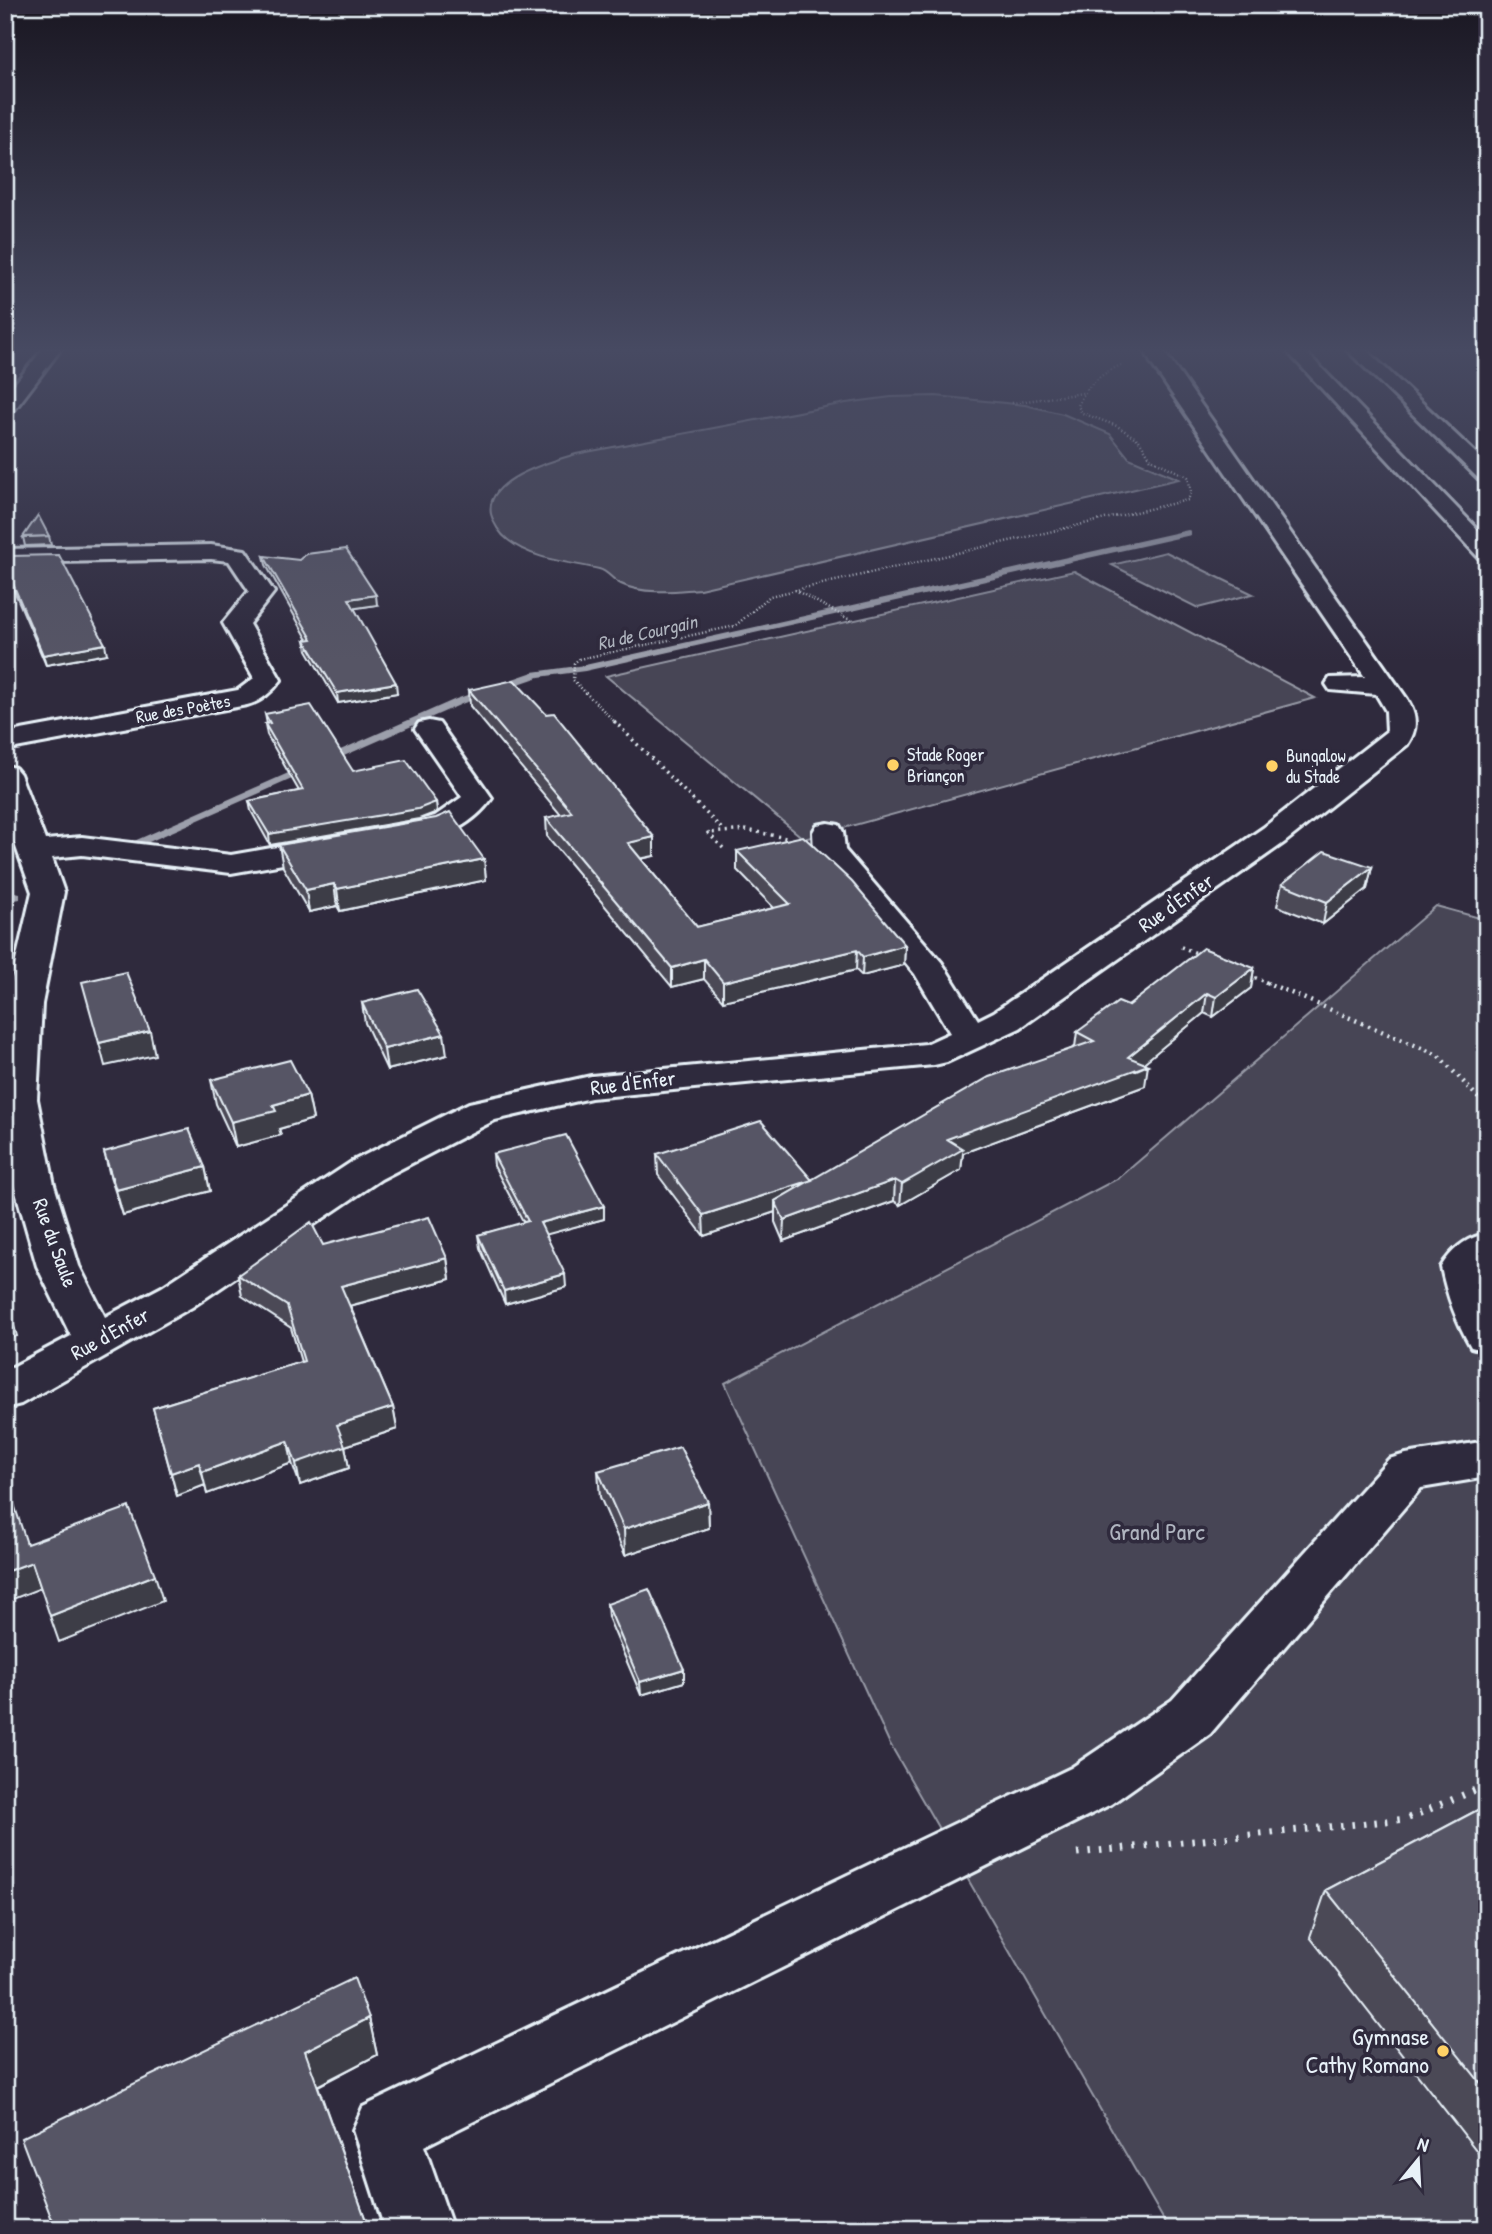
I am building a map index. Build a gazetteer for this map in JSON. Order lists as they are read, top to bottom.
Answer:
{
  "streets": {
    "main road": ["Rue des Poètes", "Rue d'Enfer", "Rue du Saule"]
  },
  "crossings": [
    ["Rue d'Enfer", "Rue du Saule"]
  ],
  "water": ["Ru de Courgain"],
  "parks": ["Grand Parc"],
  "places": ["Stade Roger Briançon", "Bungalow du Stade", "Gymnase Cathy Romano"],
  "north": "top"
}
